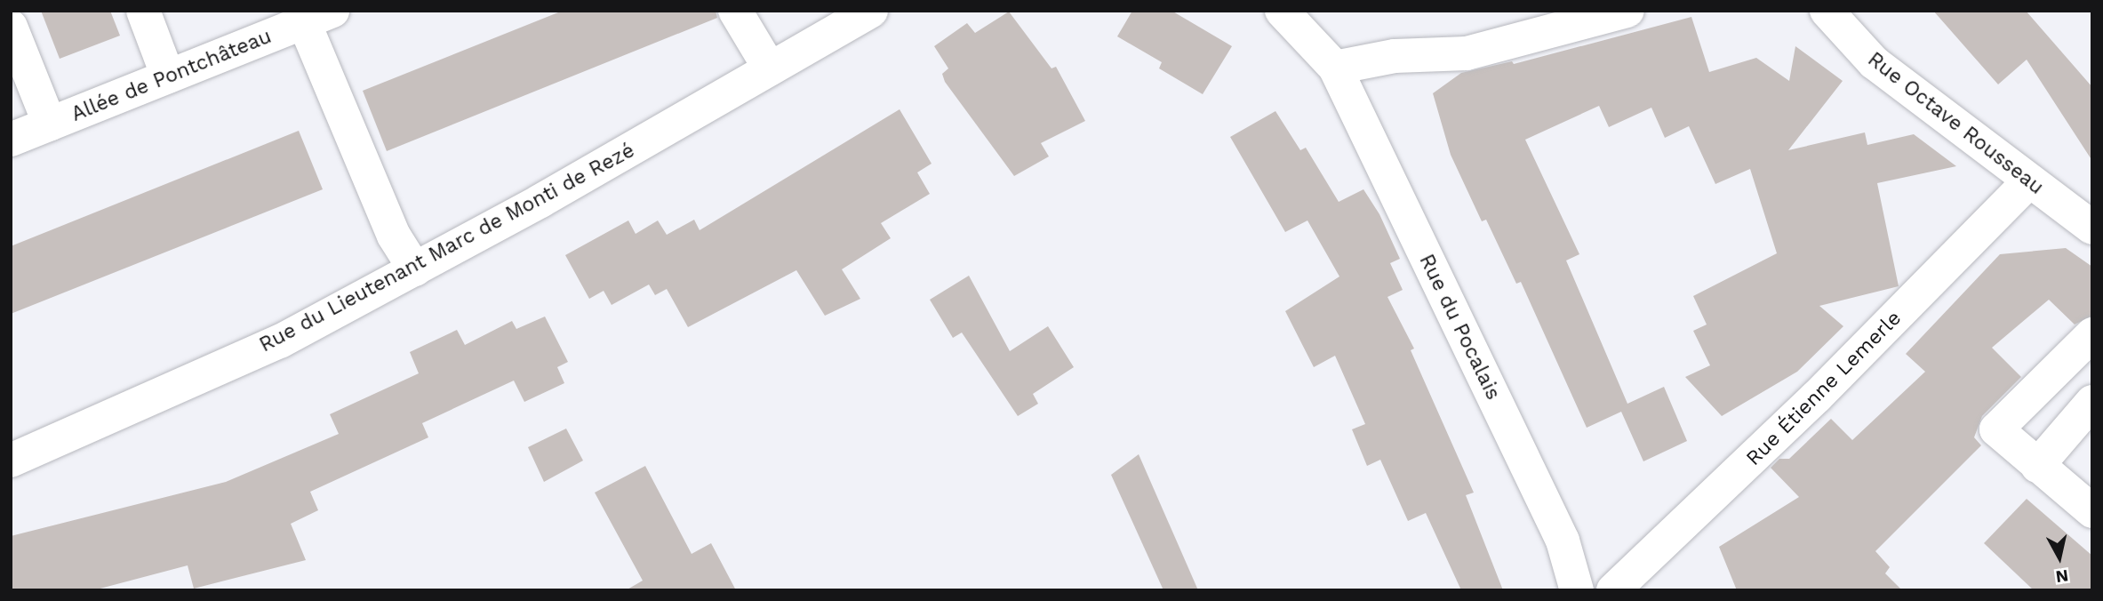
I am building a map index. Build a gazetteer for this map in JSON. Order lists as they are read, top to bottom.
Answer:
{
  "streets": {
    "street": [
      "Allée de Pontchâteau",
      "Rue Octave Rousseau",
      "Rue du Lieutenant Marc de Monti de Rezé",
      "Rue du Pocalais",
      "Rue Étienne Lemerle"
    ]
  },
  "crossings": [
    ["Rue Octave Rousseau", "Rue Étienne Lemerle"]
  ],
  "north": "bottom"
}
